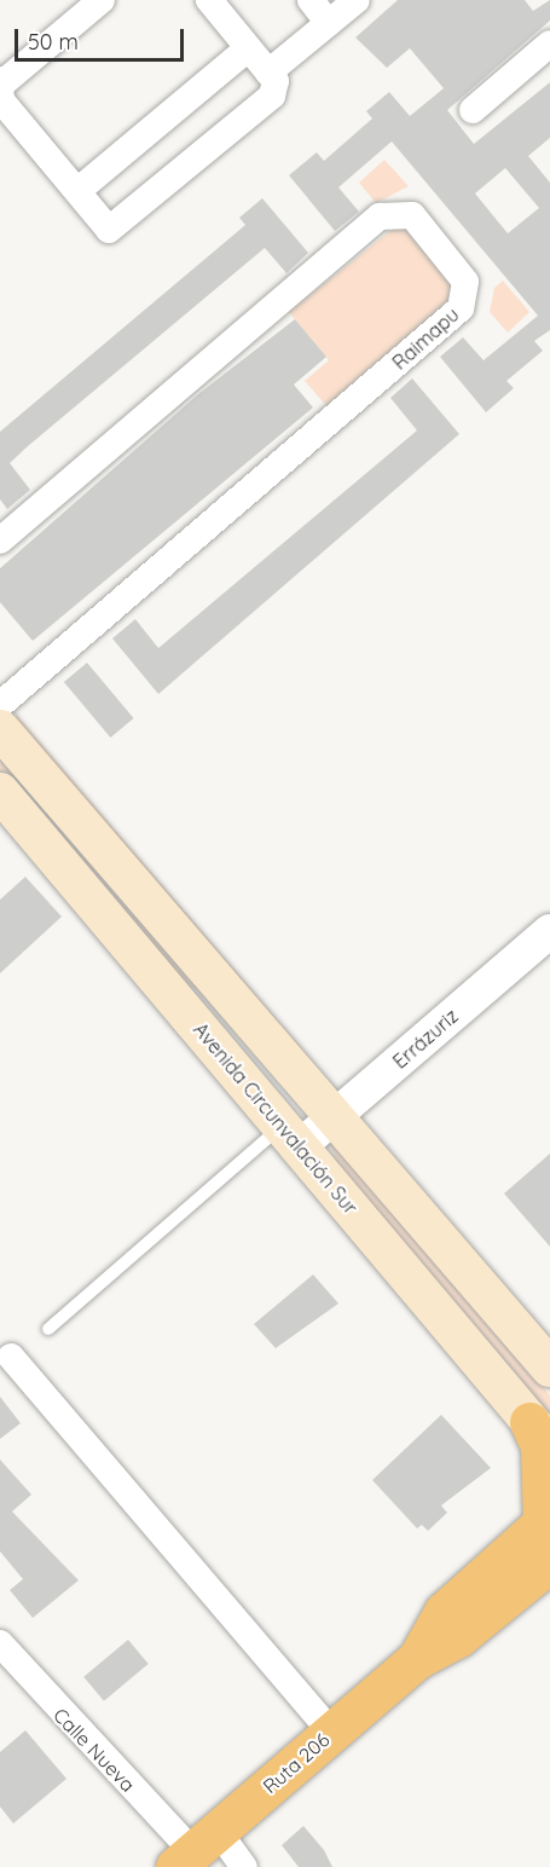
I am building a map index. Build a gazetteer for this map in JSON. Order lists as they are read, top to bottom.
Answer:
{
  "streets": {
    "highway": ["Ruta 206"],
    "main road": ["Avenida Circunvalación Sur"],
    "street": ["Raimapu", "Errázuriz", "Calle Nueva"]
  },
  "crossings": [
    ["Errázuriz", "Avenida Circunvalación Sur"],
    ["Calle Nueva", "Ruta 206"]
  ],
  "scale_bar": "50 m"
}
